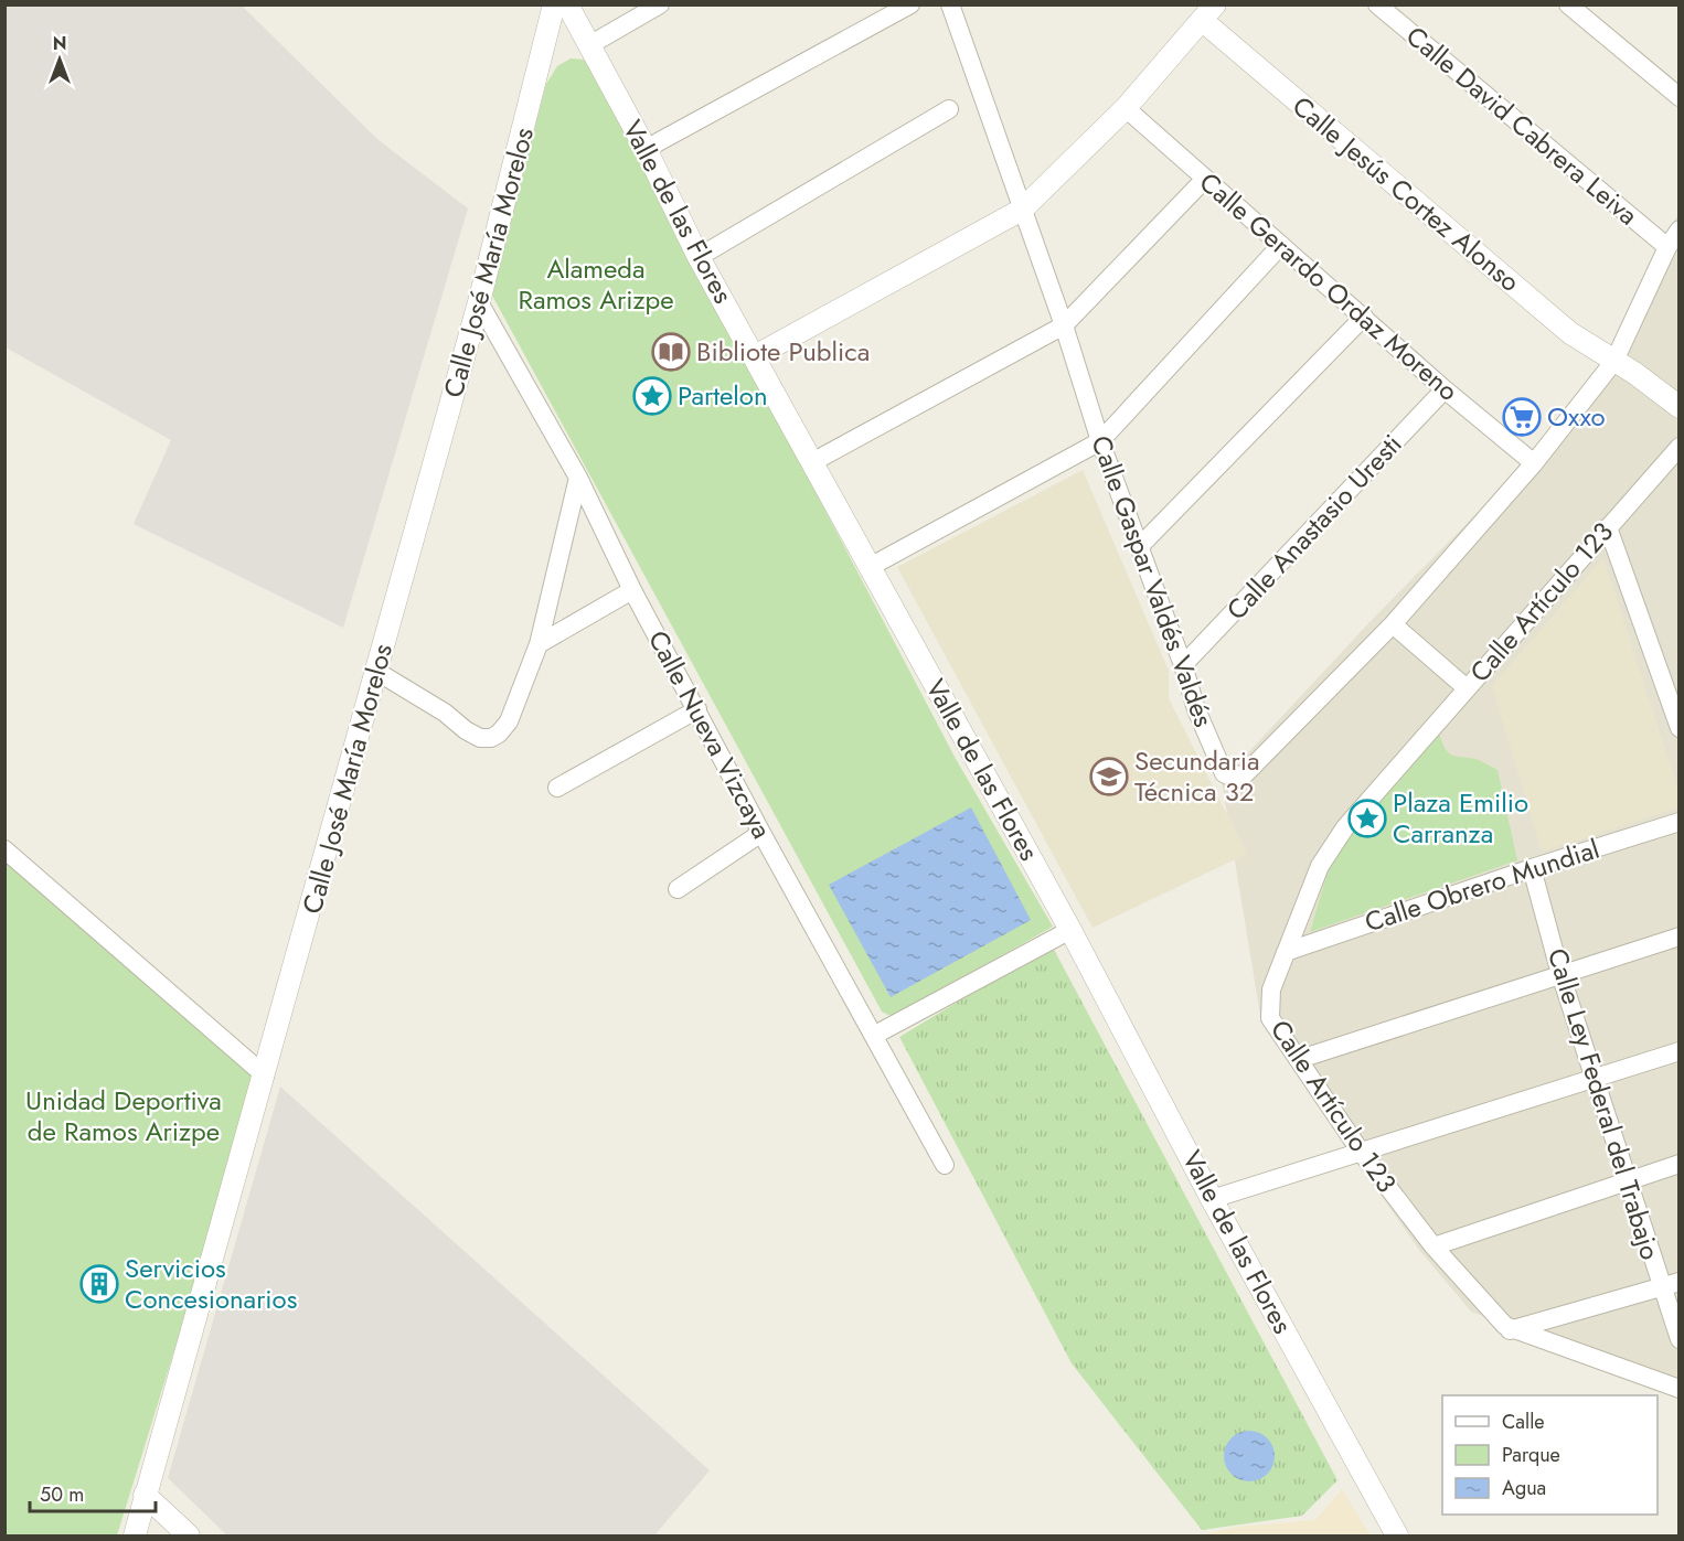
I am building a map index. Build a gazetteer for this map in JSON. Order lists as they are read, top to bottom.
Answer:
{
  "streets": {
    "street": [
      "Calle David Cabrera Leiva",
      "Calle Jesús Cortez Alonso",
      "Valle de las Flores",
      "Calle José María Morelos",
      "Calle Gerardo Ordaz Moreno",
      "Calle Anastasio Uresti",
      "Calle Gaspar Valdés Valdés",
      "Calle Artículo 123",
      "Calle Nueva Vizcaya",
      "Calle Obrero Mundial",
      "Calle Ley Federal del Trabajo"
    ]
  },
  "crossings": [
    ["Calle David Cabrera Leiva", "Calle Gaspar Valdés Valdés"],
    ["Calle Jesús Cortez Alonso", "Calle Gaspar Valdés Valdés"],
    ["Valle de las Flores", "Calle José María Morelos"],
    ["Calle José María Morelos", "Calle Nueva Vizcaya"],
    ["Calle Gerardo Ordaz Moreno", "Calle Anastasio Uresti"],
    ["Calle Gerardo Ordaz Moreno", "Calle Gaspar Valdés Valdés"],
    ["Calle Anastasio Uresti", "Calle Gaspar Valdés Valdés"],
    ["Calle Artículo 123", "Calle Obrero Mundial"],
    ["Calle Obrero Mundial", "Calle Ley Federal del Trabajo"]
  ],
  "parks": ["Alameda Ramos Arizpe", "Unidad Deportiva de Ramos Arizpe"],
  "places": {
    "library": ["Bibliote Publica"],
    "place": ["Partelon", "Plaza Emilio Carranza"],
    "supermarket": ["Oxxo"],
    "school or university": ["Secundaria Técnica 32"],
    "building": ["Servicios Concesionarios"]
  },
  "legend": ["Calle", "Parque", "Agua"],
  "scale_bar": "50 m",
  "north": "top"
}
